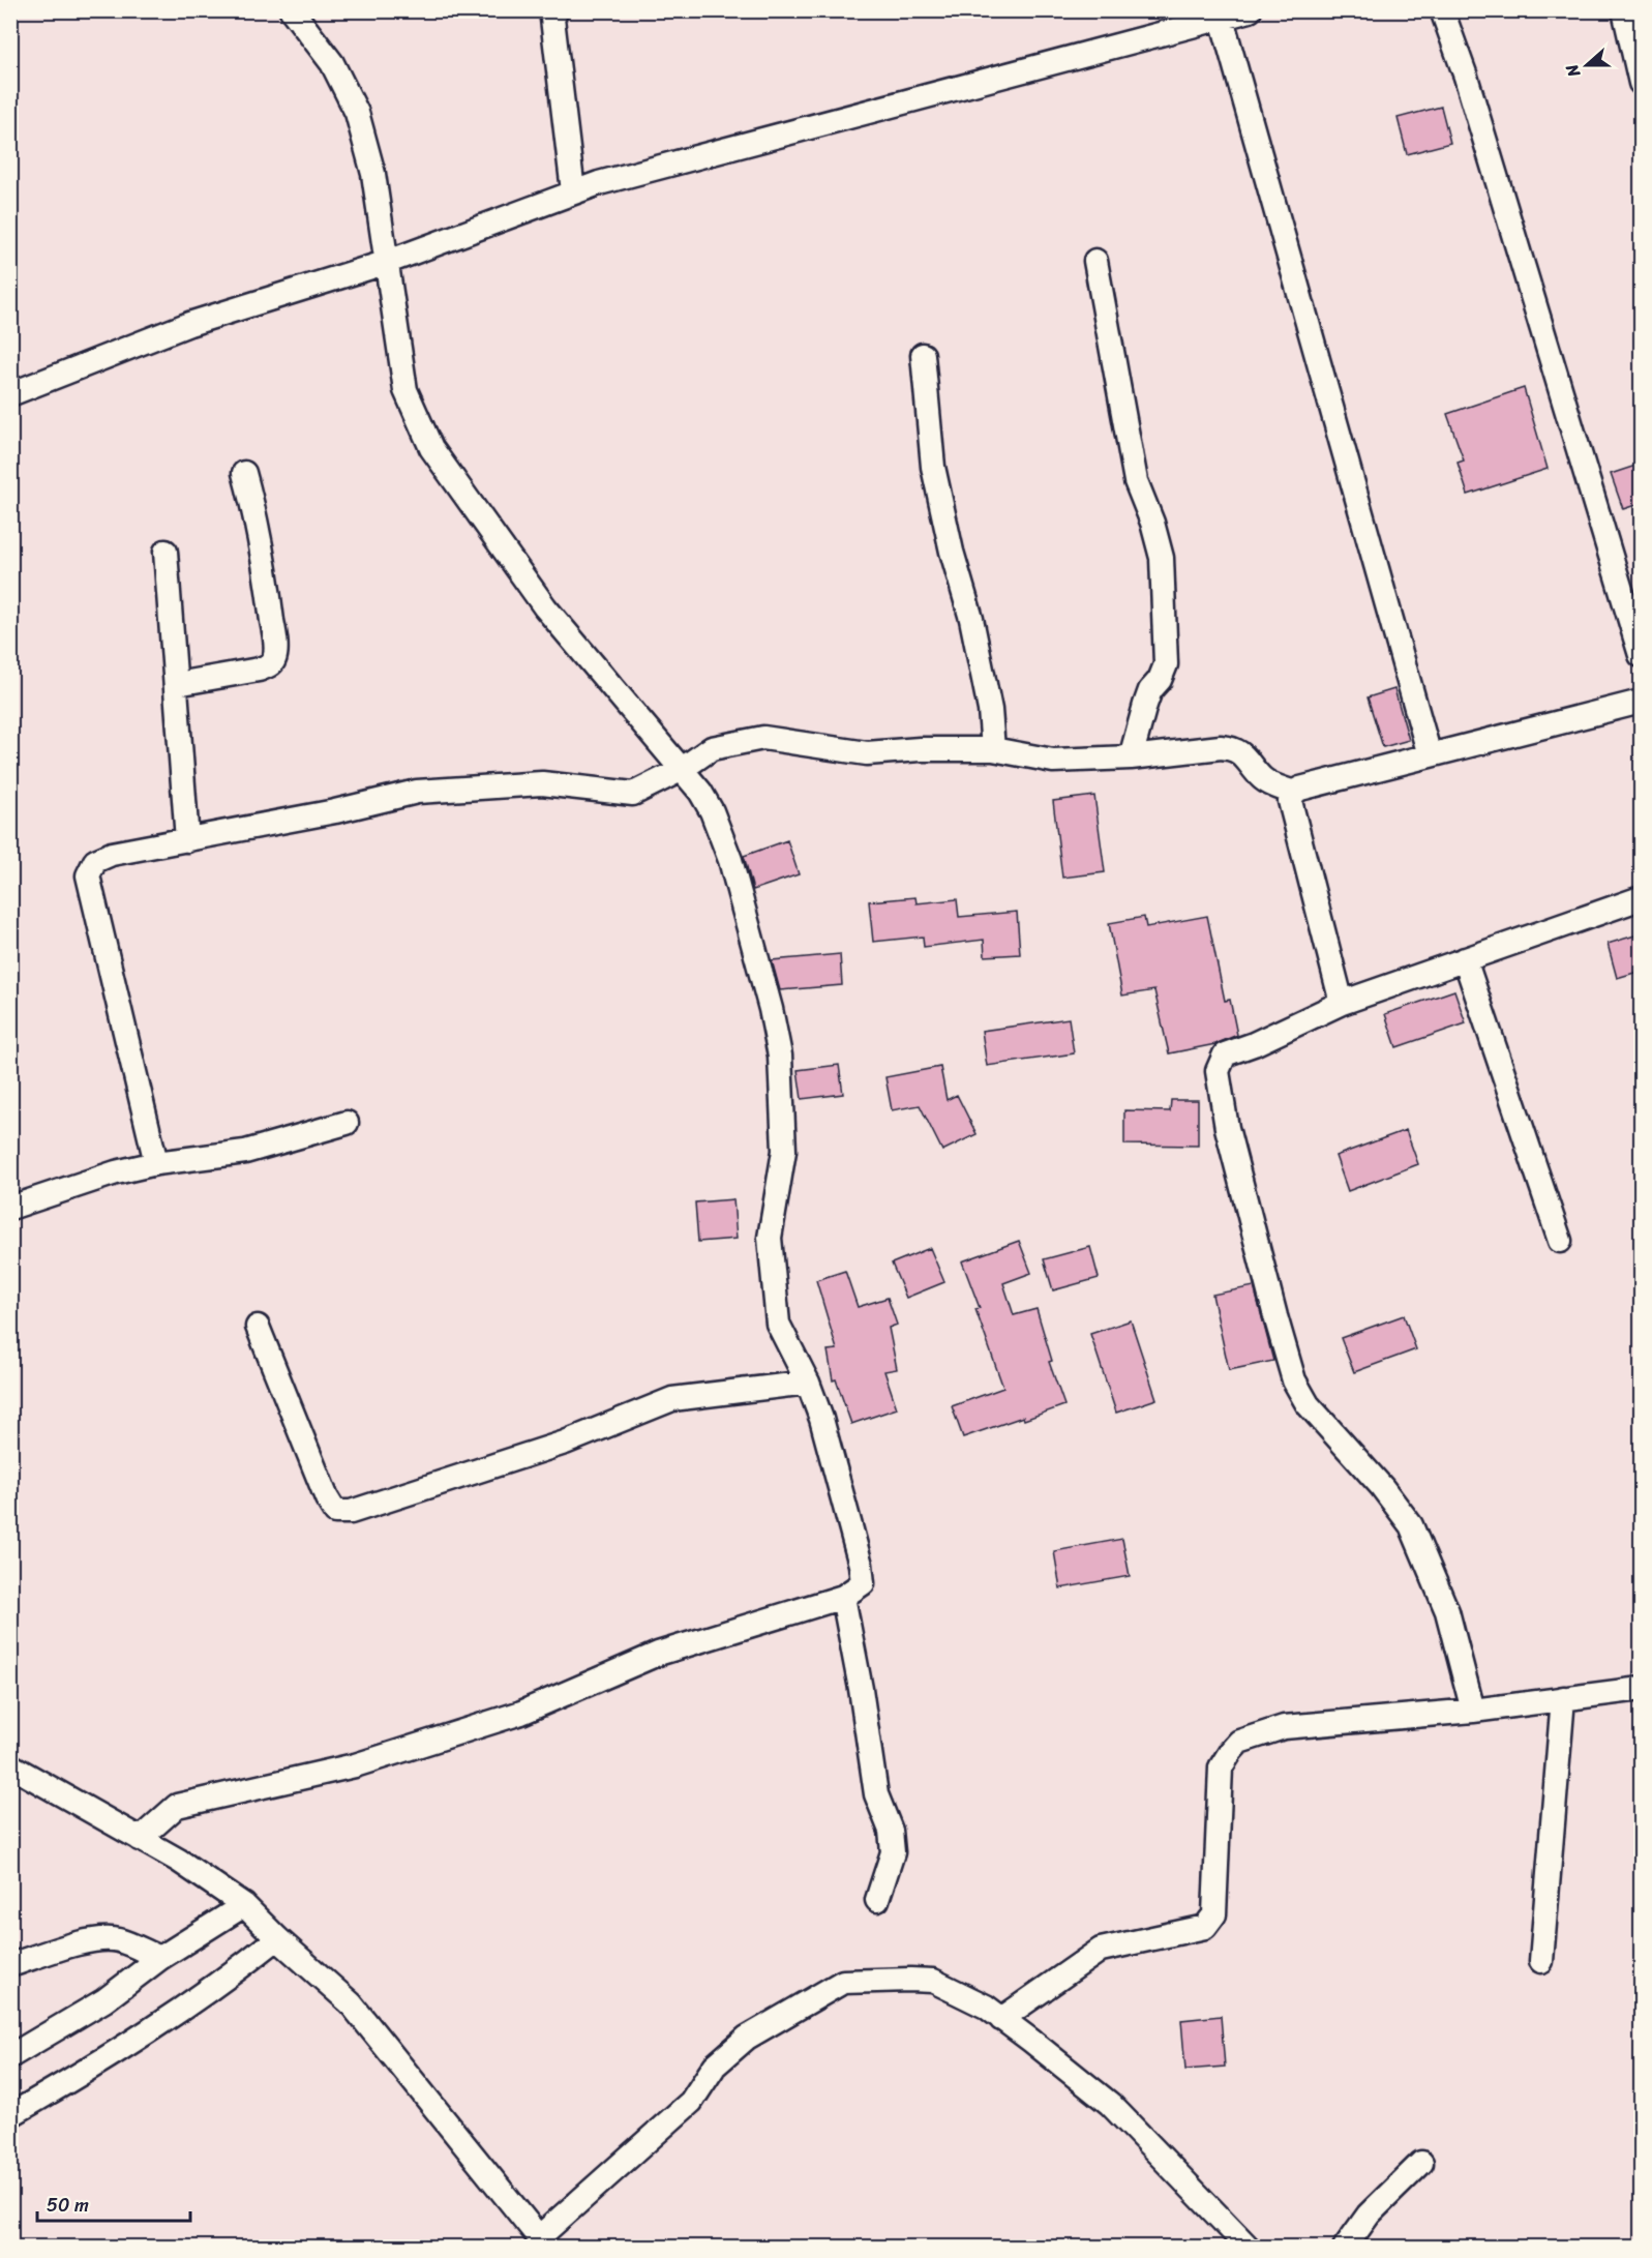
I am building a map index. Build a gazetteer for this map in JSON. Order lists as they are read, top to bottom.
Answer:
{
  "scale_bar": "50 m",
  "north": "left"
}
